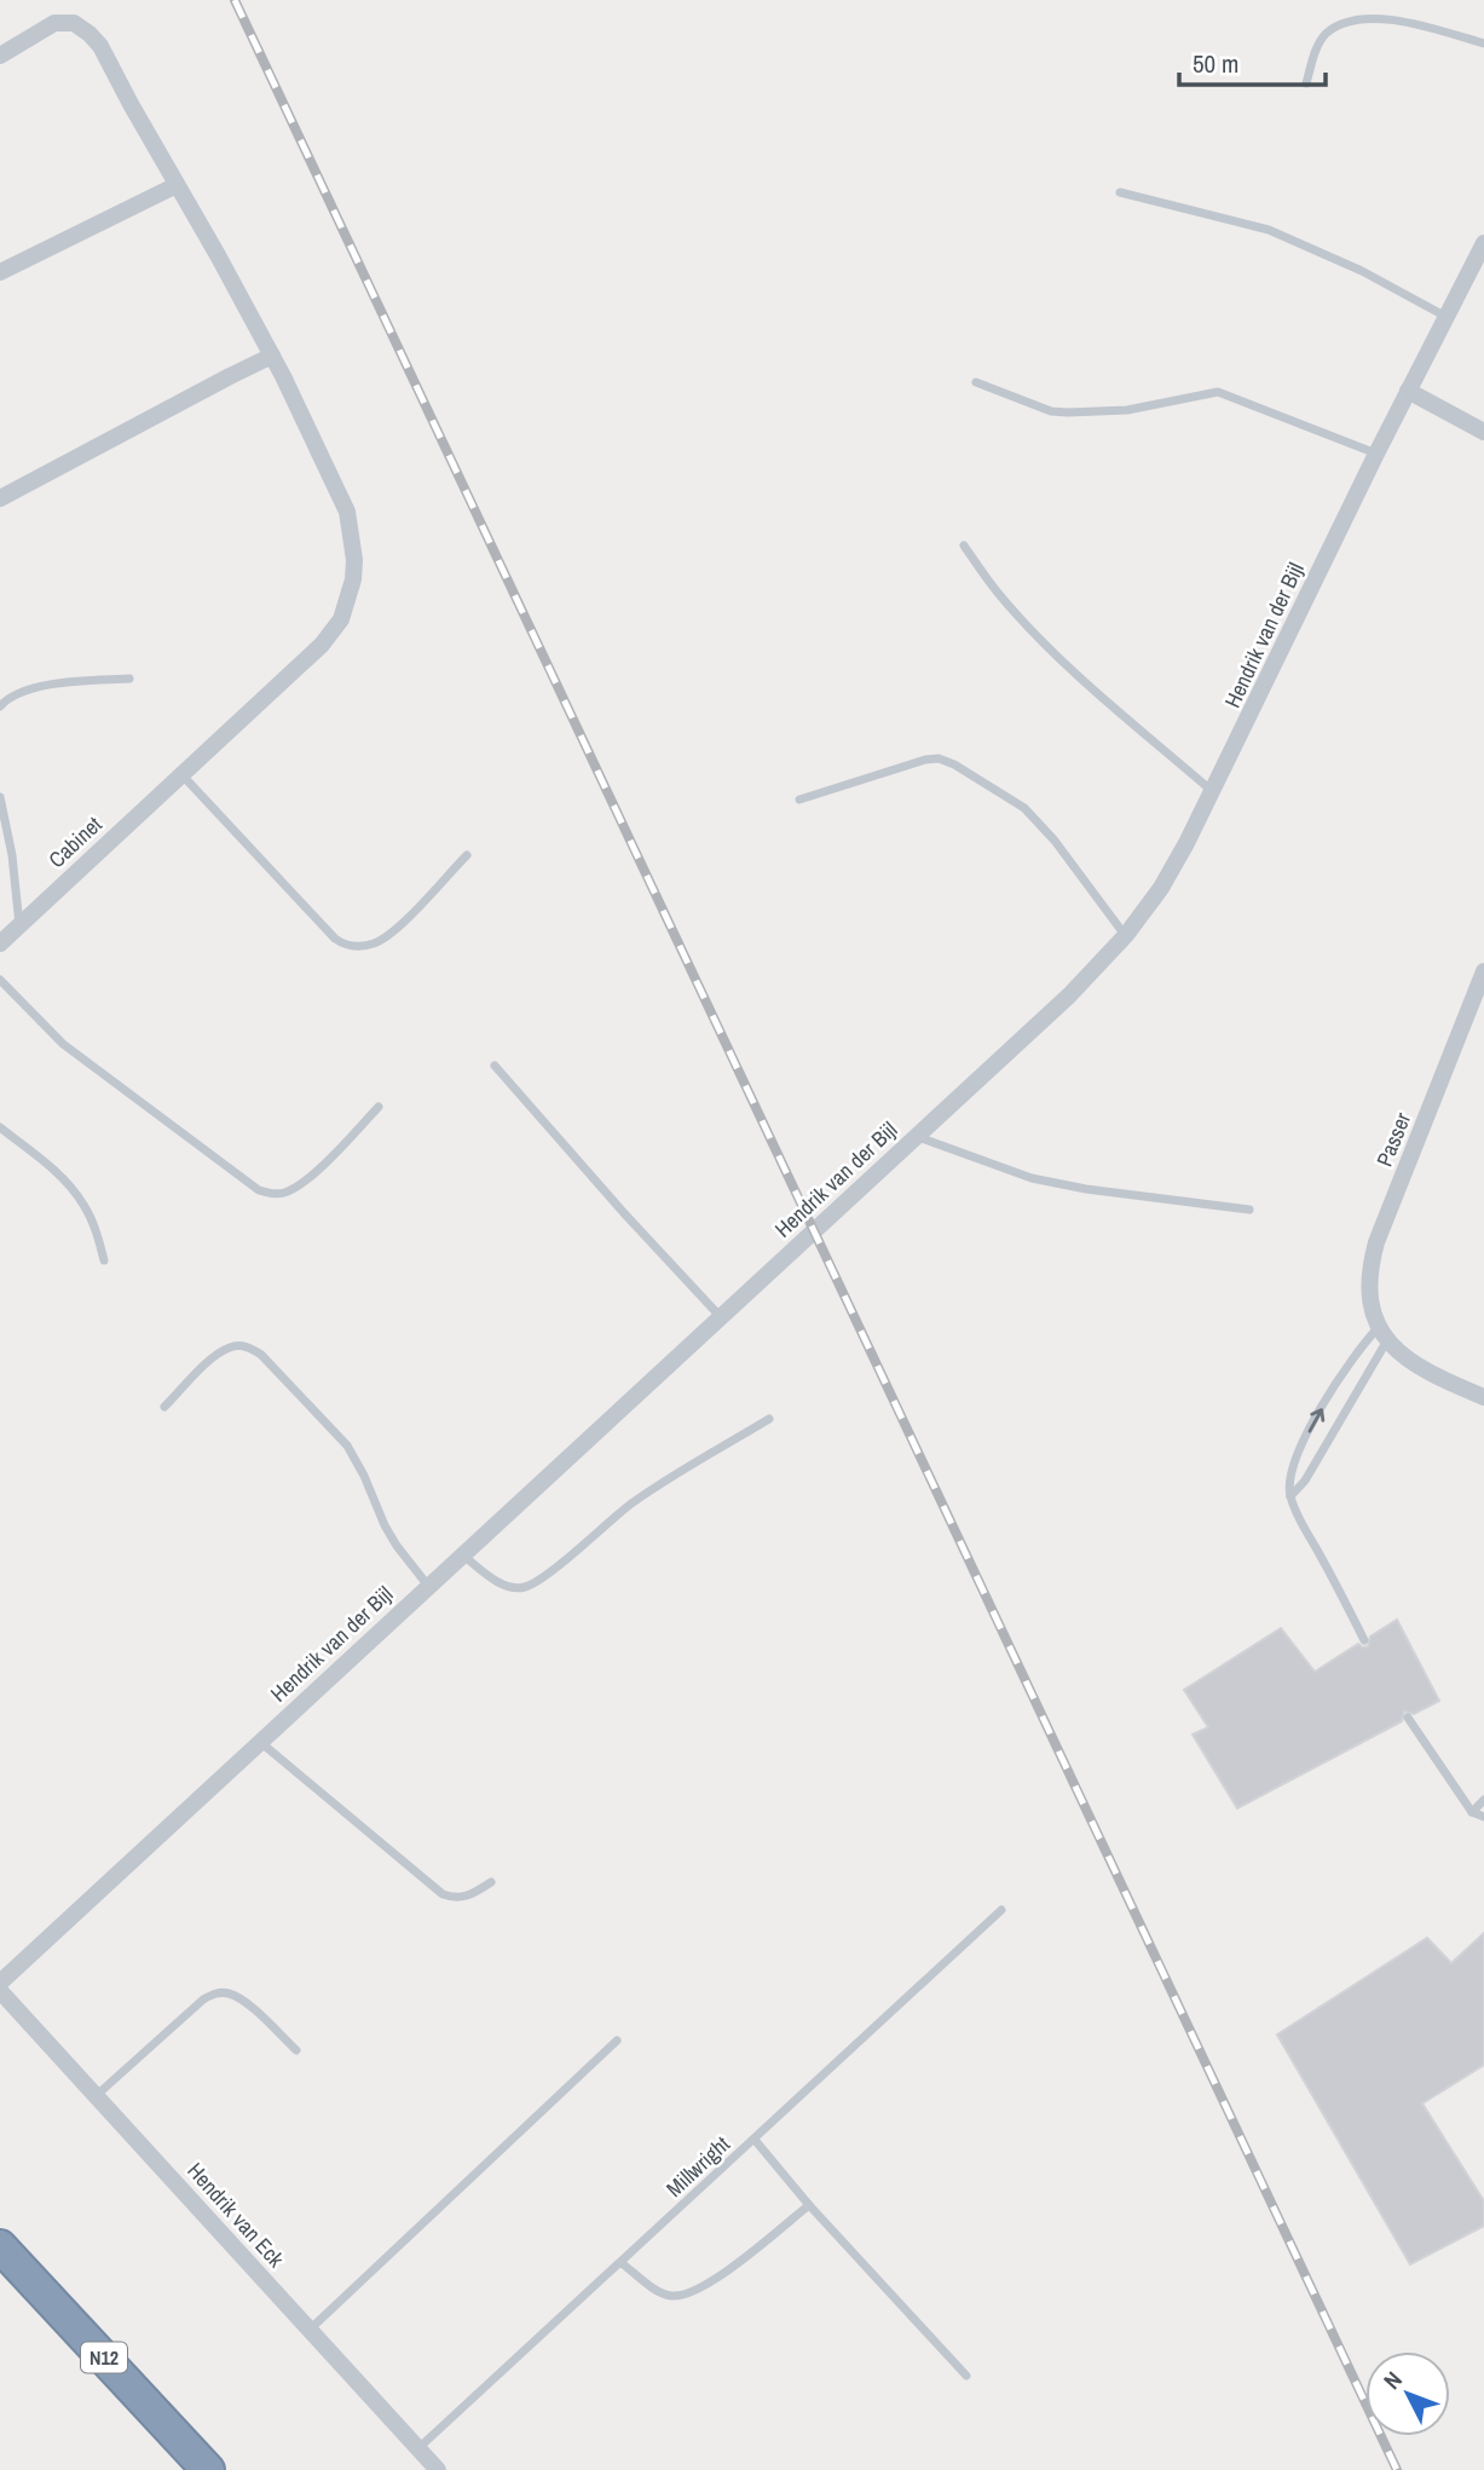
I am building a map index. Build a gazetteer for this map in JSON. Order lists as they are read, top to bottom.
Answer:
{
  "streets": {
    "highway": ["N12"],
    "street": [
      "Hendrik van der Bijl",
      "Cabinet",
      "Passer",
      "Hendrik van Eck"
    ],
    "lane": ["Millwright"]
  },
  "crossings": [
    ["Millwright", "Hendrik van Eck"]
  ],
  "scale_bar": "50 m",
  "north": "top left"
}
